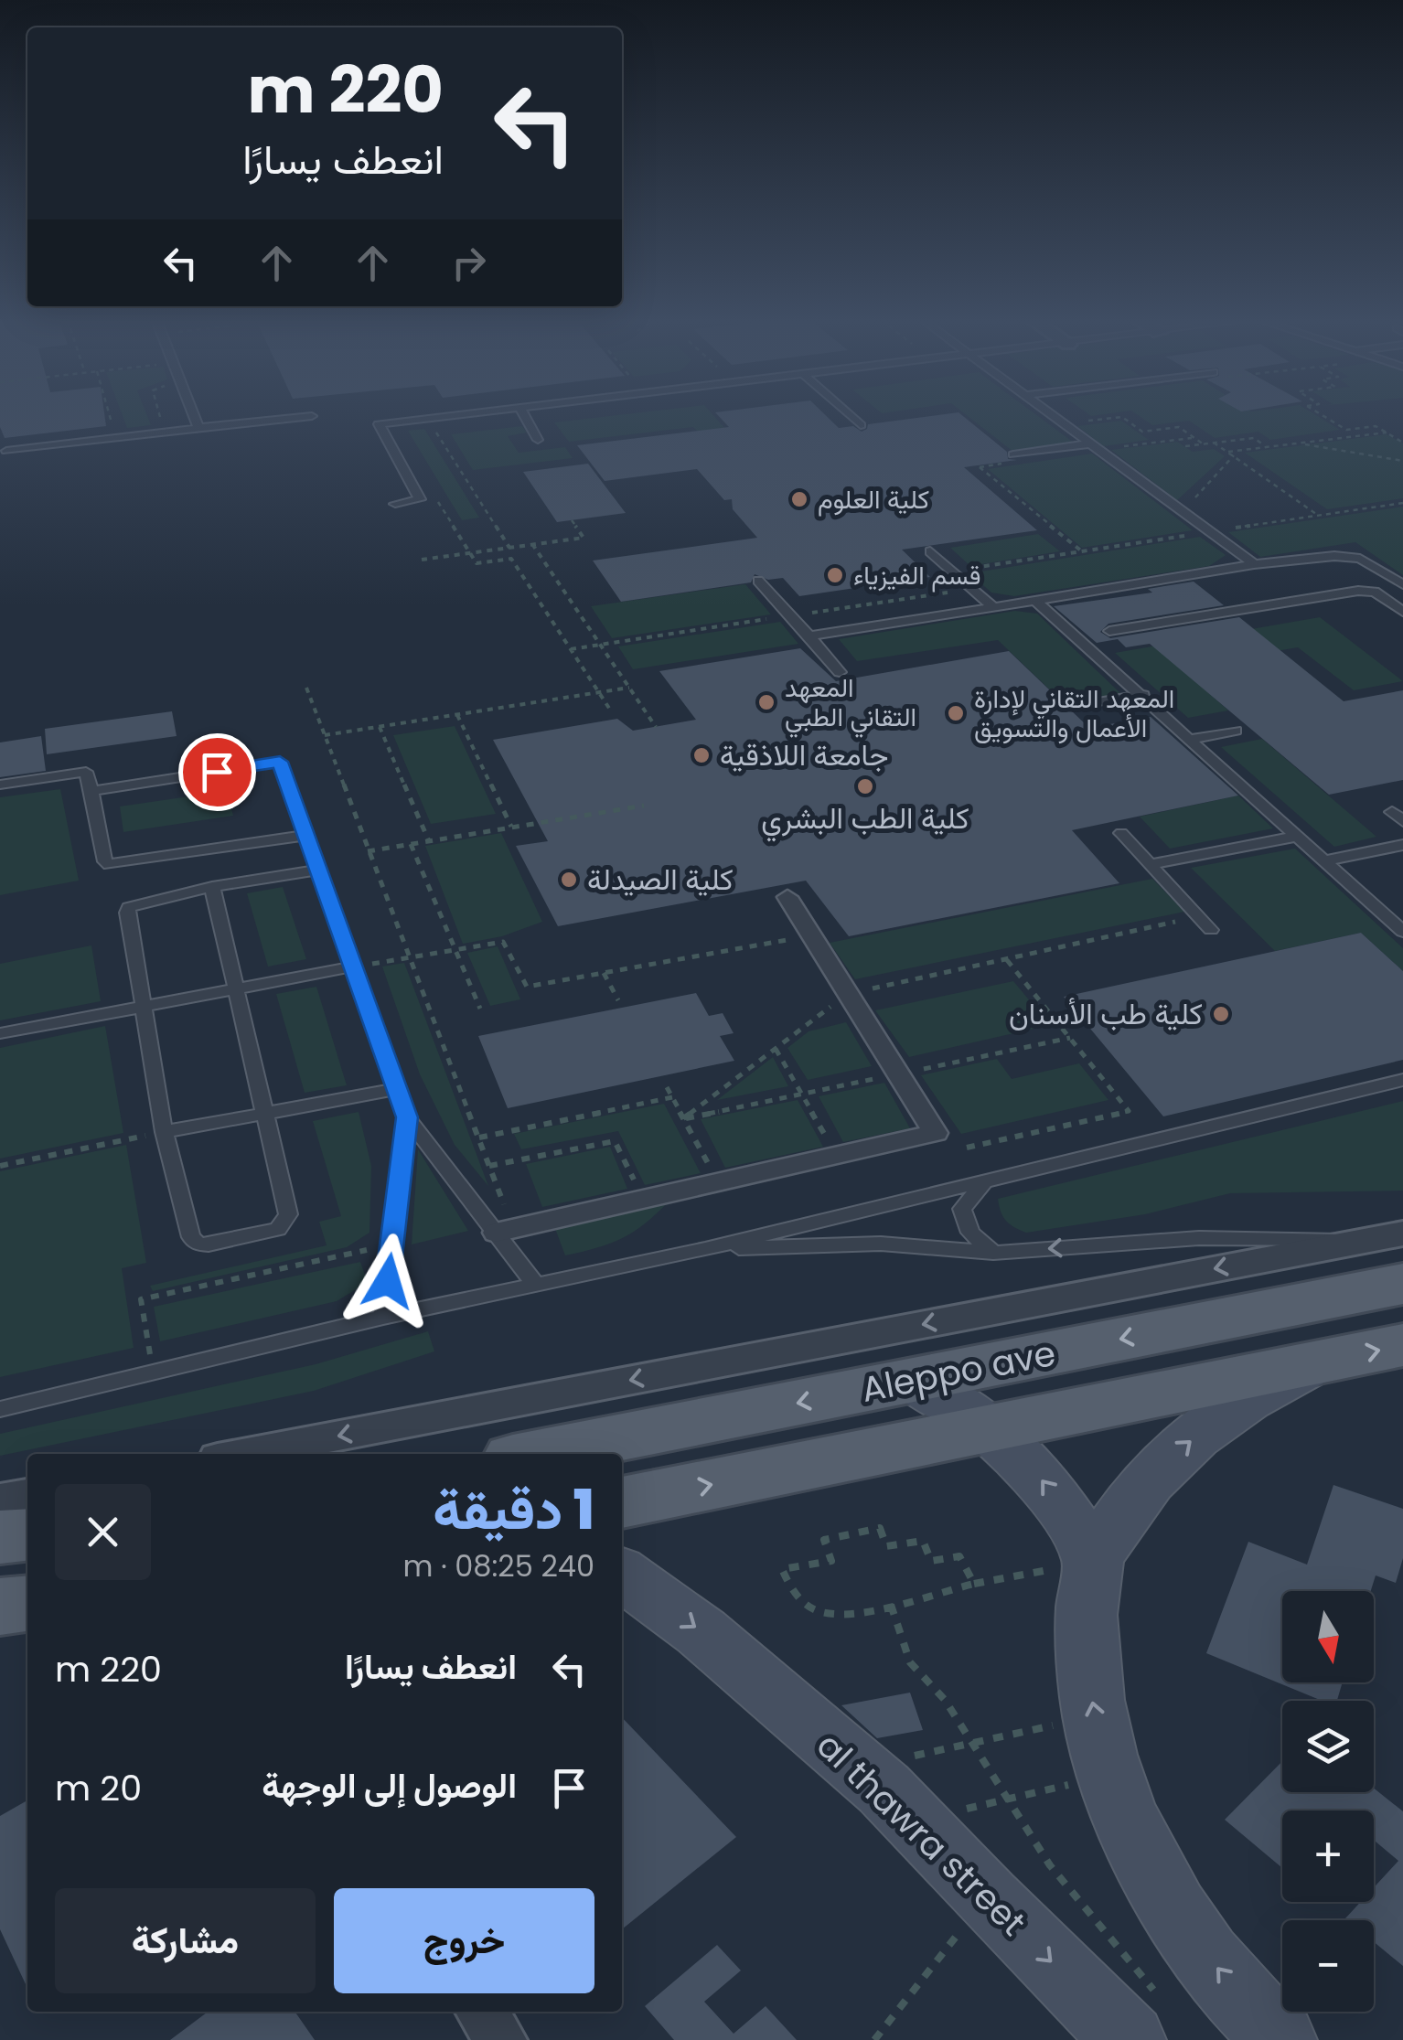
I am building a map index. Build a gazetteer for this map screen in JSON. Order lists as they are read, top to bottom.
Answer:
{
  "streets": {
    "main road": ["Aleppo ave", "al thawra street"]
  },
  "places": [
    "كلية العلوم",
    "قسم الفيزياء",
    "المعهد التقاني الطبي",
    "المعهد التقاني لإدارة الأعمال والتسويق",
    "جامعة اللاذقية",
    "كلية الطب البشري",
    "كلية الصيدلة",
    "كلية طب الأسنان"
  ],
  "north": "bottom",
  "page": {
    "turn": ["220 m", "انعطف يسارًا"],
    "heading": ["1 دقيقة", "240 m · 08:25"],
    "map_buttons": ["+", "−"],
    "list": [
      {
        "name": "انعطف يسارًا",
        "value": "220 m"
      },
      {
        "name": "الوصول إلى الوجهة",
        "value": "20 m"
      }
    ],
    "buttons": ["خروج", "مشاركة"]
  }
}
